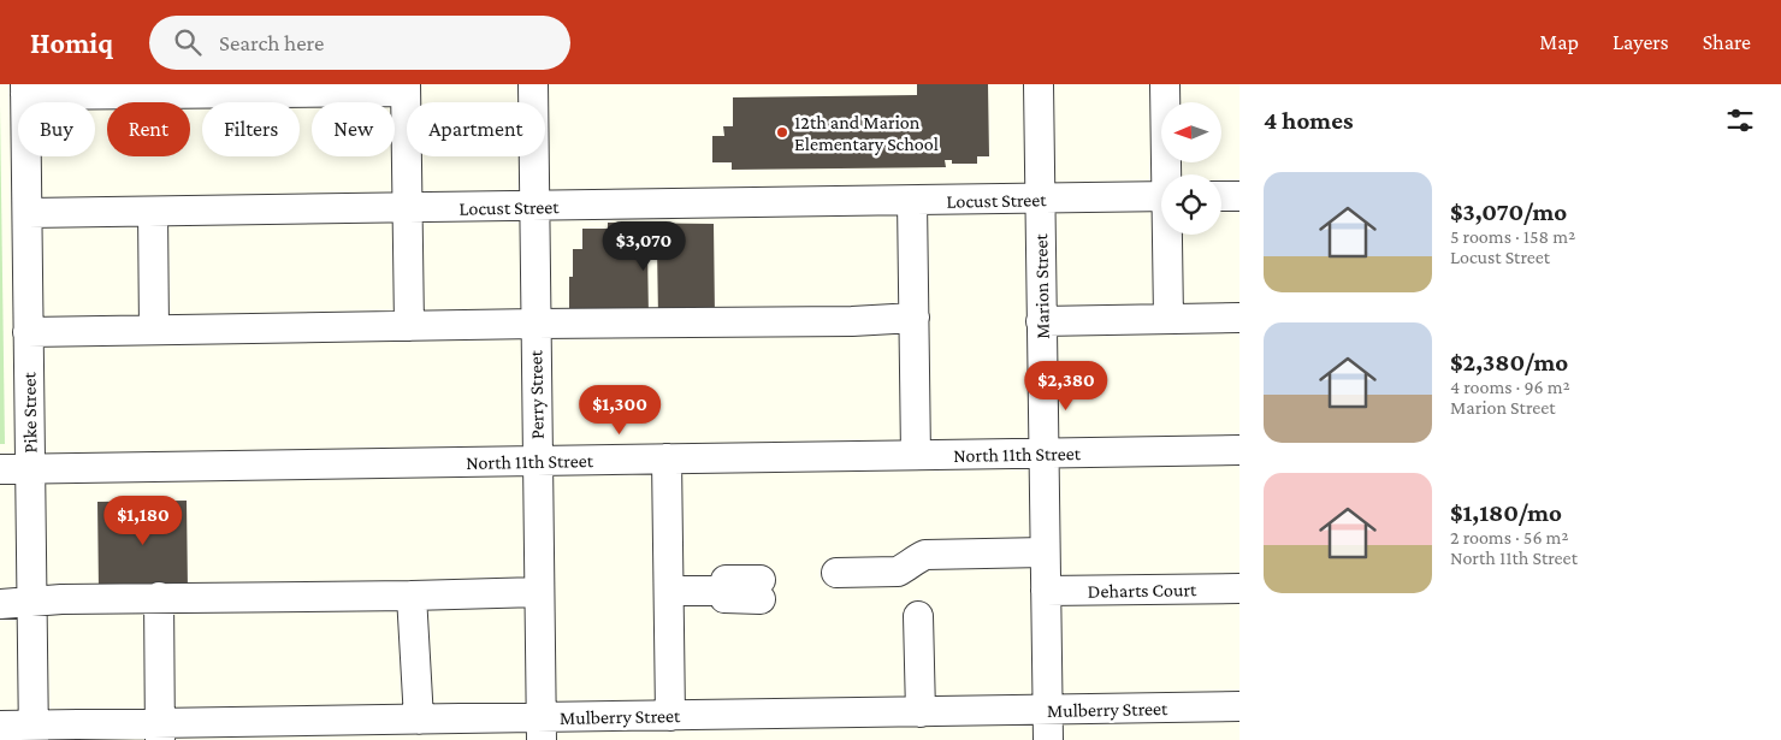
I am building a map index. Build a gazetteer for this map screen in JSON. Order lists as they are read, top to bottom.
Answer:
{
  "streets": {
    "street": [
      "Locust Street",
      "Marion Street",
      "Perry Street",
      "Pike Street",
      "North 11th Street",
      "Deharts Court",
      "Mulberry Street"
    ]
  },
  "crossings": [
    ["Locust Street", "Marion Street"],
    ["Locust Street", "Perry Street"],
    ["Locust Street", "Pike Street"],
    ["Marion Street", "North 11th Street"],
    ["Marion Street", "Deharts Court"],
    ["Marion Street", "Mulberry Street"],
    ["Perry Street", "North 11th Street"],
    ["Perry Street", "Mulberry Street"],
    ["Pike Street", "North 11th Street"],
    ["Pike Street", "Mulberry Street"]
  ],
  "places": ["12th and Marion Elementary School"],
  "north": "left",
  "page": {
    "header": "Homiq",
    "search": "Search here",
    "nav": ["Map", "Layers", "Share"],
    "heading": "4 homes",
    "chip": [
      "Buy",
      "Rent",
      "Filters",
      "New",
      "Apartment"
    ],
    "list": [
      {
        "name": "$3,070/mo",
        "note": "5 rooms · 158 m² · Locust Street"
      },
      {
        "name": "$2,380/mo",
        "note": "4 rooms · 96 m² · Marion Street"
      },
      {
        "name": "$1,180/mo",
        "note": "2 rooms · 56 m² · North 11th Street"
      }
    ],
    "price": [
      "$3,070",
      "$2,380",
      "$1,300",
      "$1,180"
    ]
  }
}
